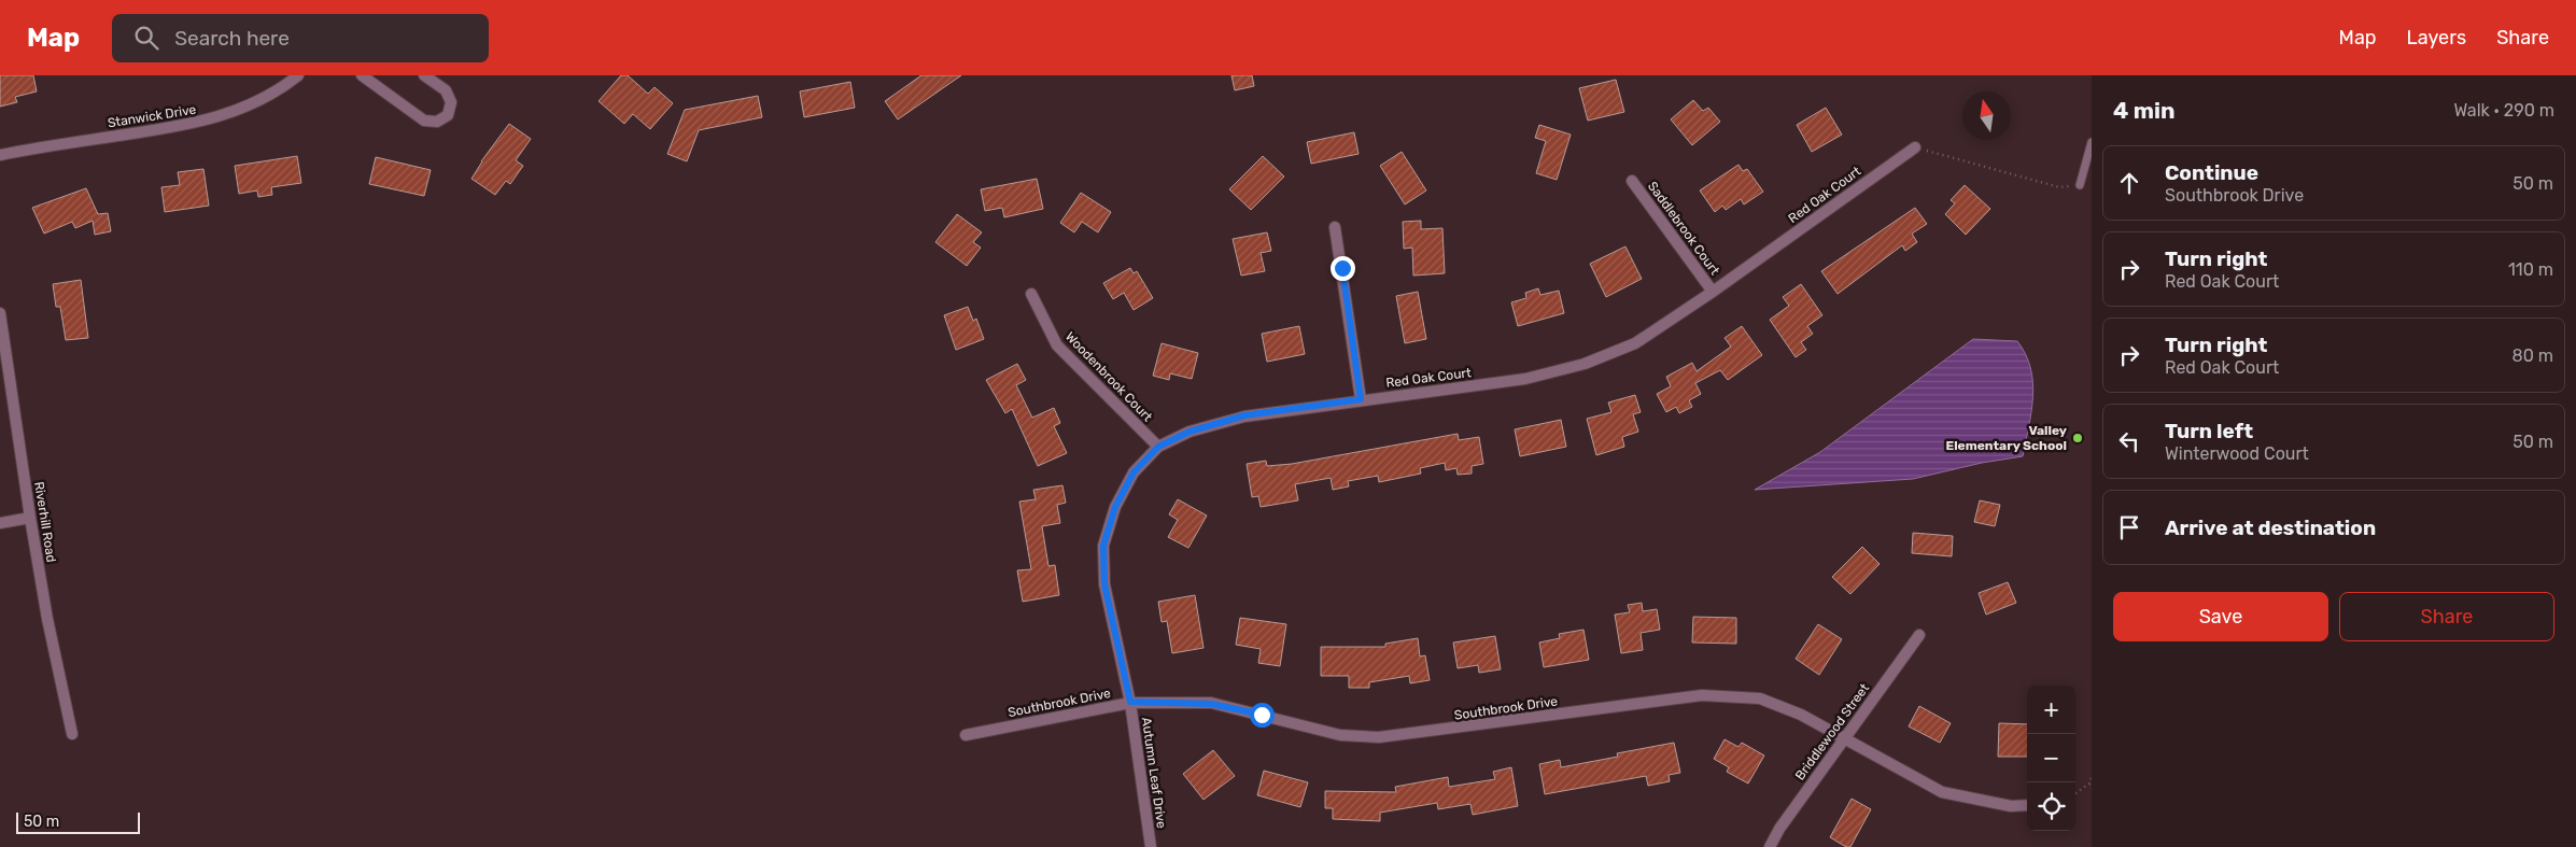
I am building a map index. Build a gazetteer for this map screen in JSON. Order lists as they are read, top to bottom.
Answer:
{
  "streets": {
    "street": [
      "Stanwick Drive",
      "Red Oak Court",
      "Saddlebrook Court",
      "Woodenbrook Court",
      "Riverhill Road",
      "Southbrook Drive",
      "Briddlewood Street",
      "Autumn Leaf Drive"
    ]
  },
  "crossings": [
    ["Red Oak Court", "Saddlebrook Court"],
    ["Red Oak Court", "Woodenbrook Court"],
    ["Red Oak Court", "Southbrook Drive"],
    ["Red Oak Court", "Autumn Leaf Drive"],
    ["Southbrook Drive", "Briddlewood Street"],
    ["Southbrook Drive", "Autumn Leaf Drive"]
  ],
  "places": ["Valley Elementary School"],
  "scale_bar": "50 m",
  "north": "top",
  "page": {
    "header": "Map",
    "search": "Search here",
    "nav": ["Map", "Layers", "Share"],
    "heading": ["4 min", "Walk · 290 m"],
    "list": [
      ["Continue", "Southbrook Drive", "50 m"],
      ["Turn right", "Red Oak Court", "110 m"],
      ["Turn right", "Red Oak Court", "80 m"],
      ["Turn left", "Winterwood Court", "50 m"],
      "Arrive at destination"
    ],
    "buttons": ["Save", "Share"],
    "map_buttons": ["+", "−"],
    "scale": "50 m"
  }
}
